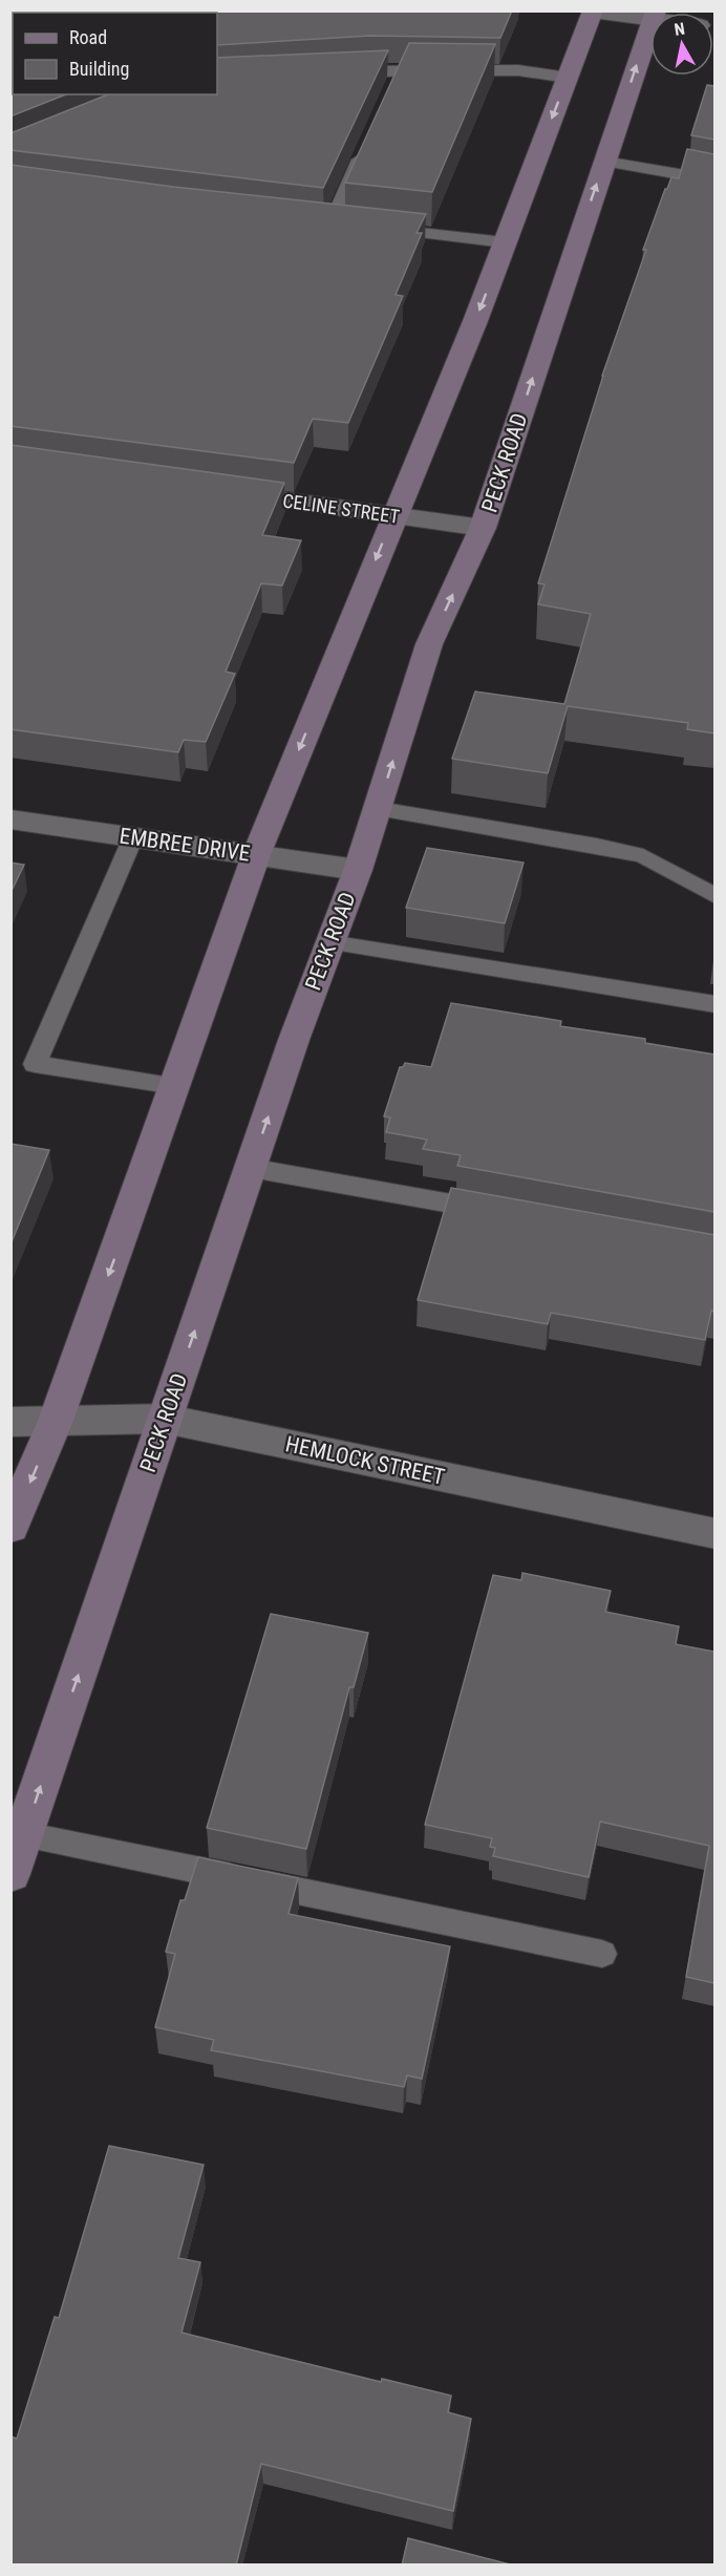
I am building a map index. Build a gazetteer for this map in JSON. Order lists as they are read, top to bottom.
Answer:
{
  "streets": {
    "main road": ["PECK ROAD"],
    "street": ["CELINE STREET", "EMBREE DRIVE", "HEMLOCK STREET"]
  },
  "crossings": [
    ["PECK ROAD", "CELINE STREET"],
    ["PECK ROAD", "EMBREE DRIVE"],
    ["PECK ROAD", "HEMLOCK STREET"]
  ],
  "legend": ["Road", "Building"],
  "north": "top"
}
